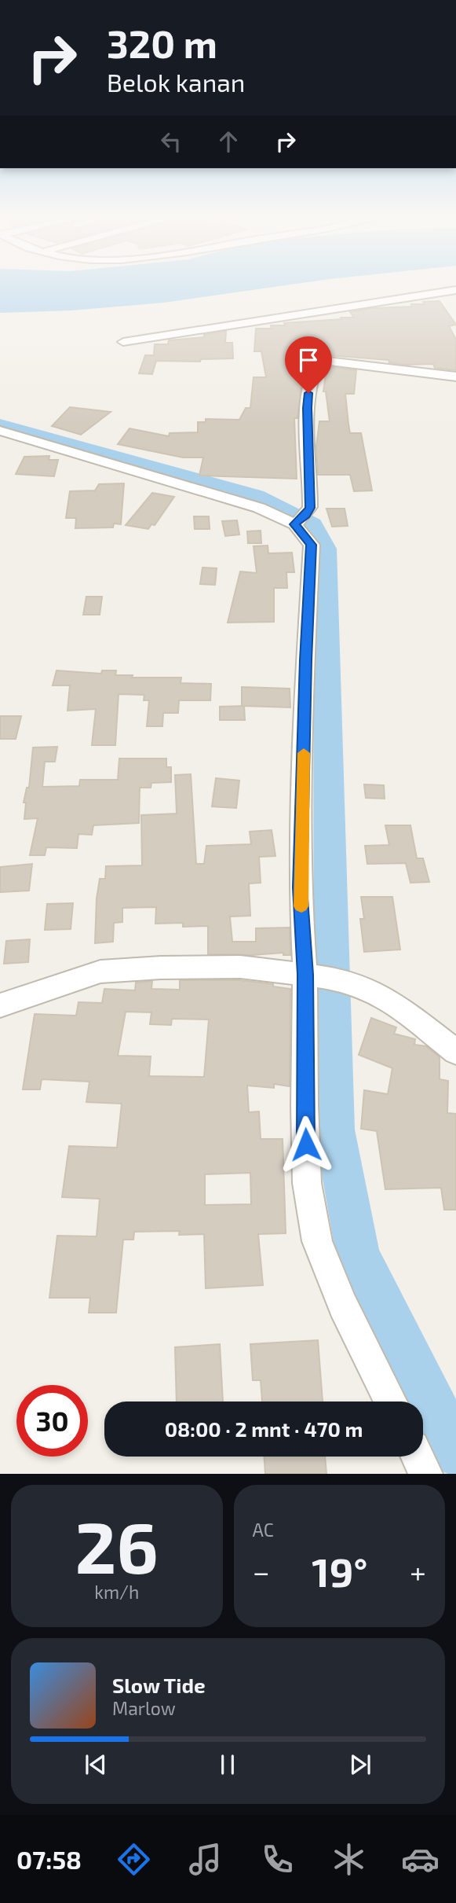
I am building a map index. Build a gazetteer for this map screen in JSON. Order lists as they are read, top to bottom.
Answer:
{
  "page": {
    "turn": ["320 m", "Belok kanan"],
    "limit": "30",
    "trip": "08:00 · 2 mnt · 470 m",
    "tile": [
      ["26", "km/h"],
      "AC"
    ],
    "heat": ["−", "19°", "+"],
    "song": ["Slow Tide", "Marlow"],
    "tabs": "07:58"
  }
}
